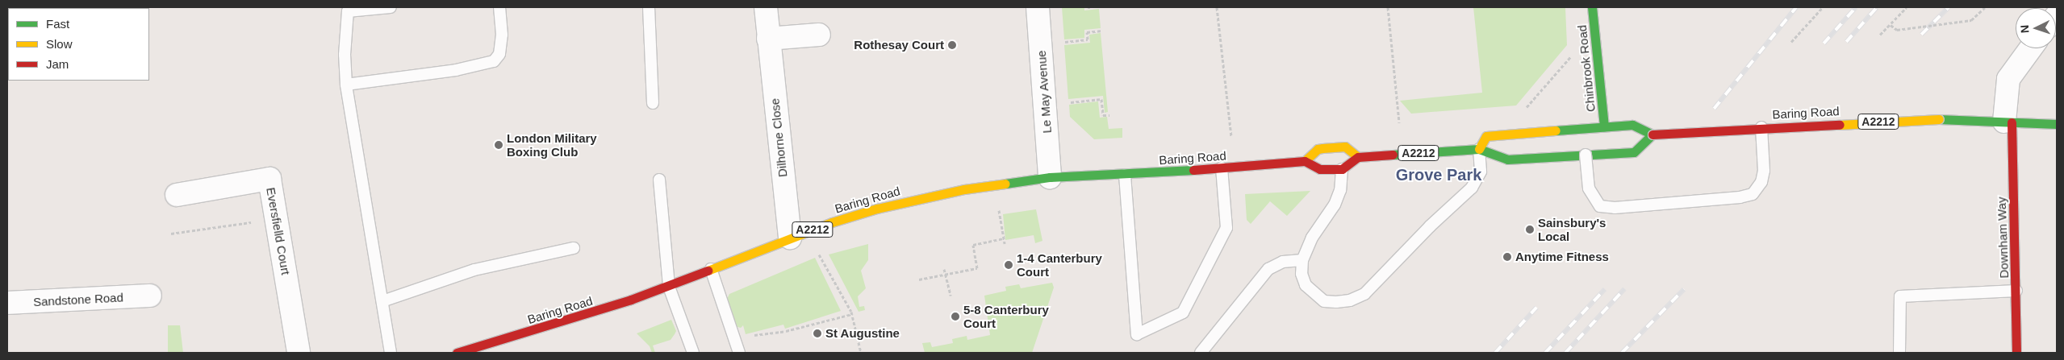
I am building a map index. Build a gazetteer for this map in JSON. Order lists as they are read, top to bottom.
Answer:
{
  "streets": {
    "main road": [
      "Chinbrook Road",
      "Baring Road",
      "A2212",
      "Downham Way"
    ],
    "street": [
      "Le May Avenue",
      "Dilhorne Close",
      "Eversfielld Court",
      "Sandstone Road"
    ]
  },
  "crossings": [
    ["Le May Avenue", "Baring Road"],
    ["Baring Road", "A2212"],
    ["Baring Road", "Dilhorne Close"],
    ["Baring Road", "Downham Way"]
  ],
  "districts": ["Grove Park"],
  "places": [
    "Rothesay Court",
    "London Military Boxing Club",
    "Sainsbury's Local",
    "Anytime Fitness",
    "1-4 Canterbury Court",
    "5-8 Canterbury Court",
    "St Augustine"
  ],
  "legend": ["Fast", "Slow", "Jam"],
  "north": "left"
}
